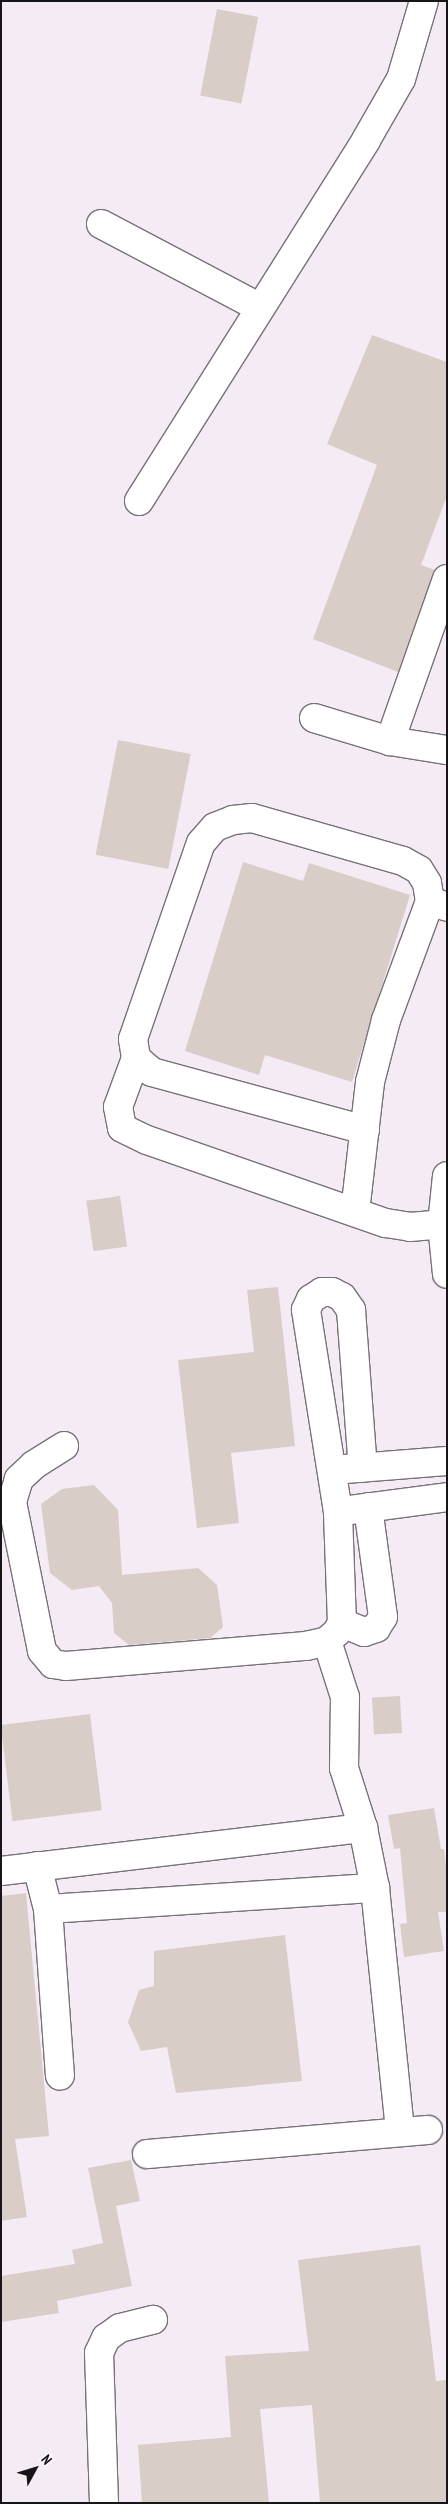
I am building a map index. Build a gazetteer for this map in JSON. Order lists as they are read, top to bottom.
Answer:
{
  "north": "top right"
}
